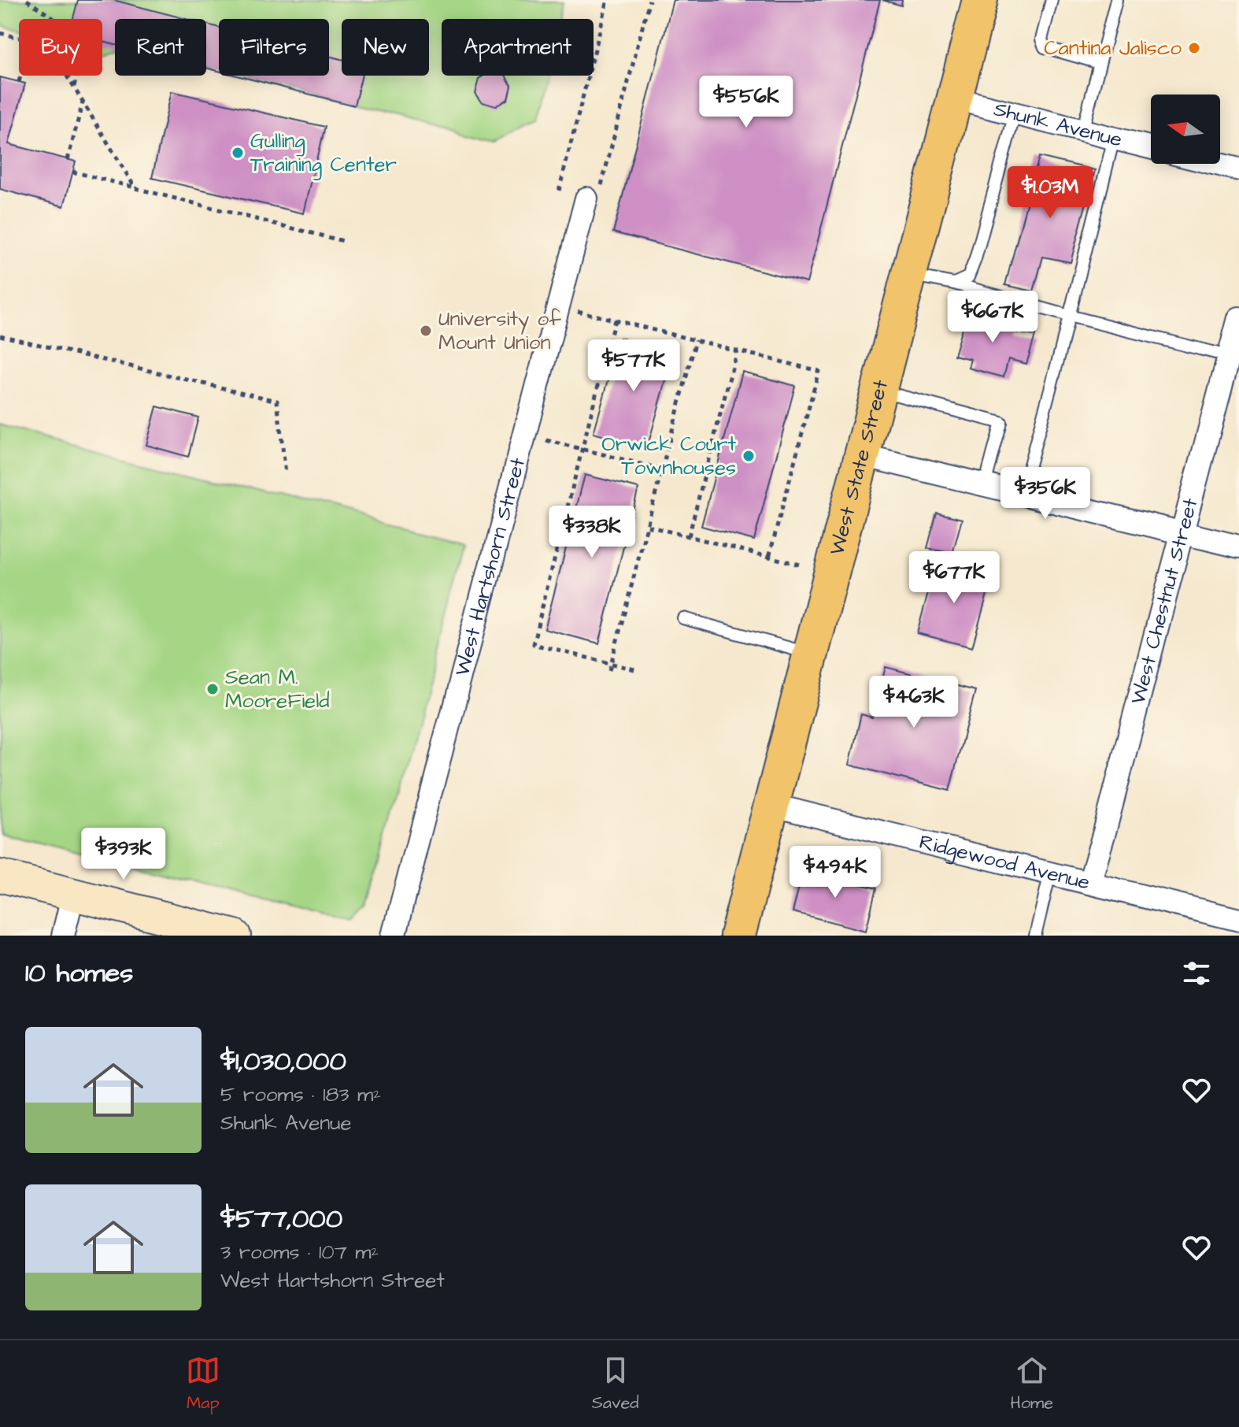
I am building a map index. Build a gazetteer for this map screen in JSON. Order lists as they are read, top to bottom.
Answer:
{
  "streets": {
    "highway": ["West State Street"],
    "street": [
      "Shunk Avenue",
      "West Hartshorn Street",
      "West Chestnut Street",
      "Ridgewood Avenue"
    ]
  },
  "crossings": [
    ["Shunk Avenue", "West State Street"],
    ["West State Street", "Ridgewood Avenue"],
    ["West Chestnut Street", "Ridgewood Avenue"]
  ],
  "places": [
    "Cantina Jalisco",
    "Gulling Training Center",
    "University of Mount Union",
    "Orwick Court Townhouses",
    "Sean M. MooreField"
  ],
  "north": "left",
  "page": {
    "chip": [
      "Buy",
      "Rent",
      "Filters",
      "New",
      "Apartment"
    ],
    "price": [
      "$556K",
      "$1.03M",
      "$667K",
      "$577K",
      "$356K",
      "$338K",
      "$677K",
      "$463K",
      "$393K",
      "$494K"
    ],
    "heading": "10 homes",
    "list": [
      {
        "name": "$1,030,000",
        "note": "5 rooms · 183 m² · Shunk Avenue"
      },
      {
        "name": "$577,000",
        "note": "3 rooms · 107 m² · West Hartshorn Street"
      }
    ],
    "tabs": ["Map", "Saved", "Home"]
  }
}
